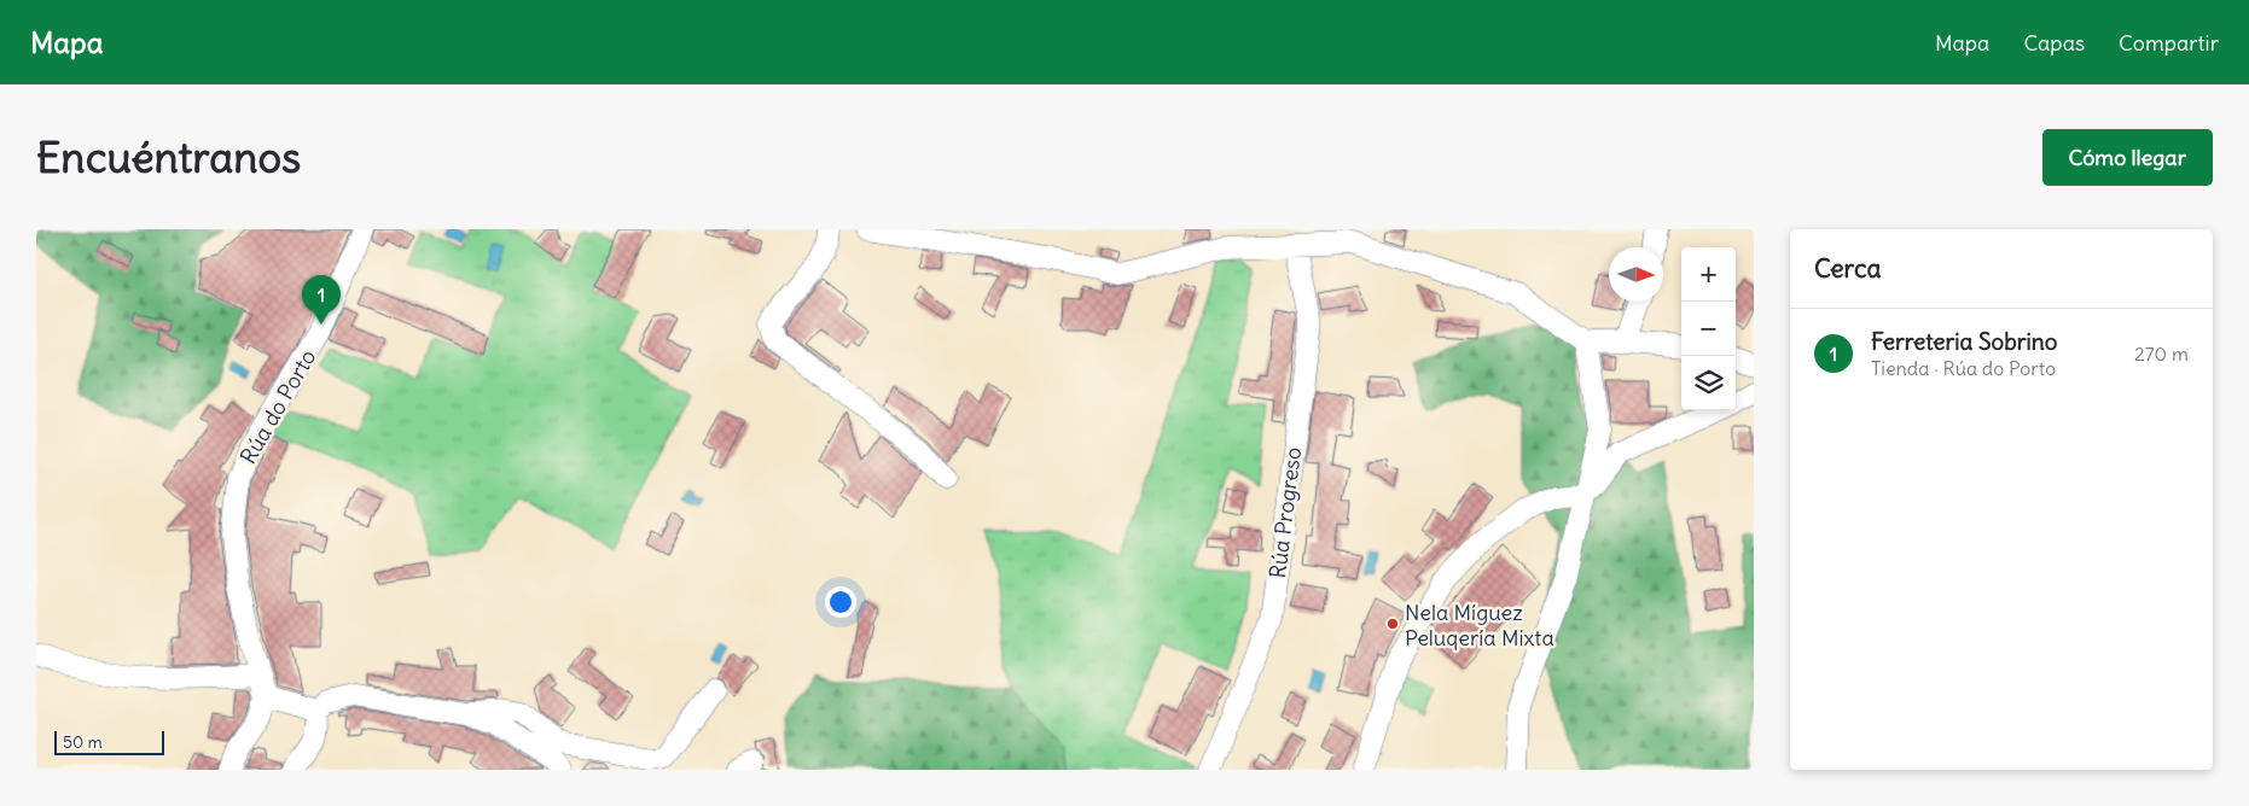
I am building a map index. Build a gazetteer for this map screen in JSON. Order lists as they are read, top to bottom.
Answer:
{
  "streets": {
    "street": ["Rúa do Porto", "Rúa Progreso"]
  },
  "places": ["Nela Míguez Peluqería Mixta"],
  "scale_bar": "50 m",
  "north": "right",
  "page": {
    "header": "Mapa",
    "nav": ["Mapa", "Capas", "Compartir"],
    "buttons": "Cómo llegar",
    "title": "Encuéntranos",
    "heading": "Cerca",
    "map_buttons": ["+", "−"],
    "pins": "1",
    "list": [
      {
        "mark": "1",
        "name": "Ferreteria Sobrino",
        "note": "Tienda · Rúa do Porto",
        "value": "270 m"
      }
    ],
    "scale": "50 m"
  }
}
